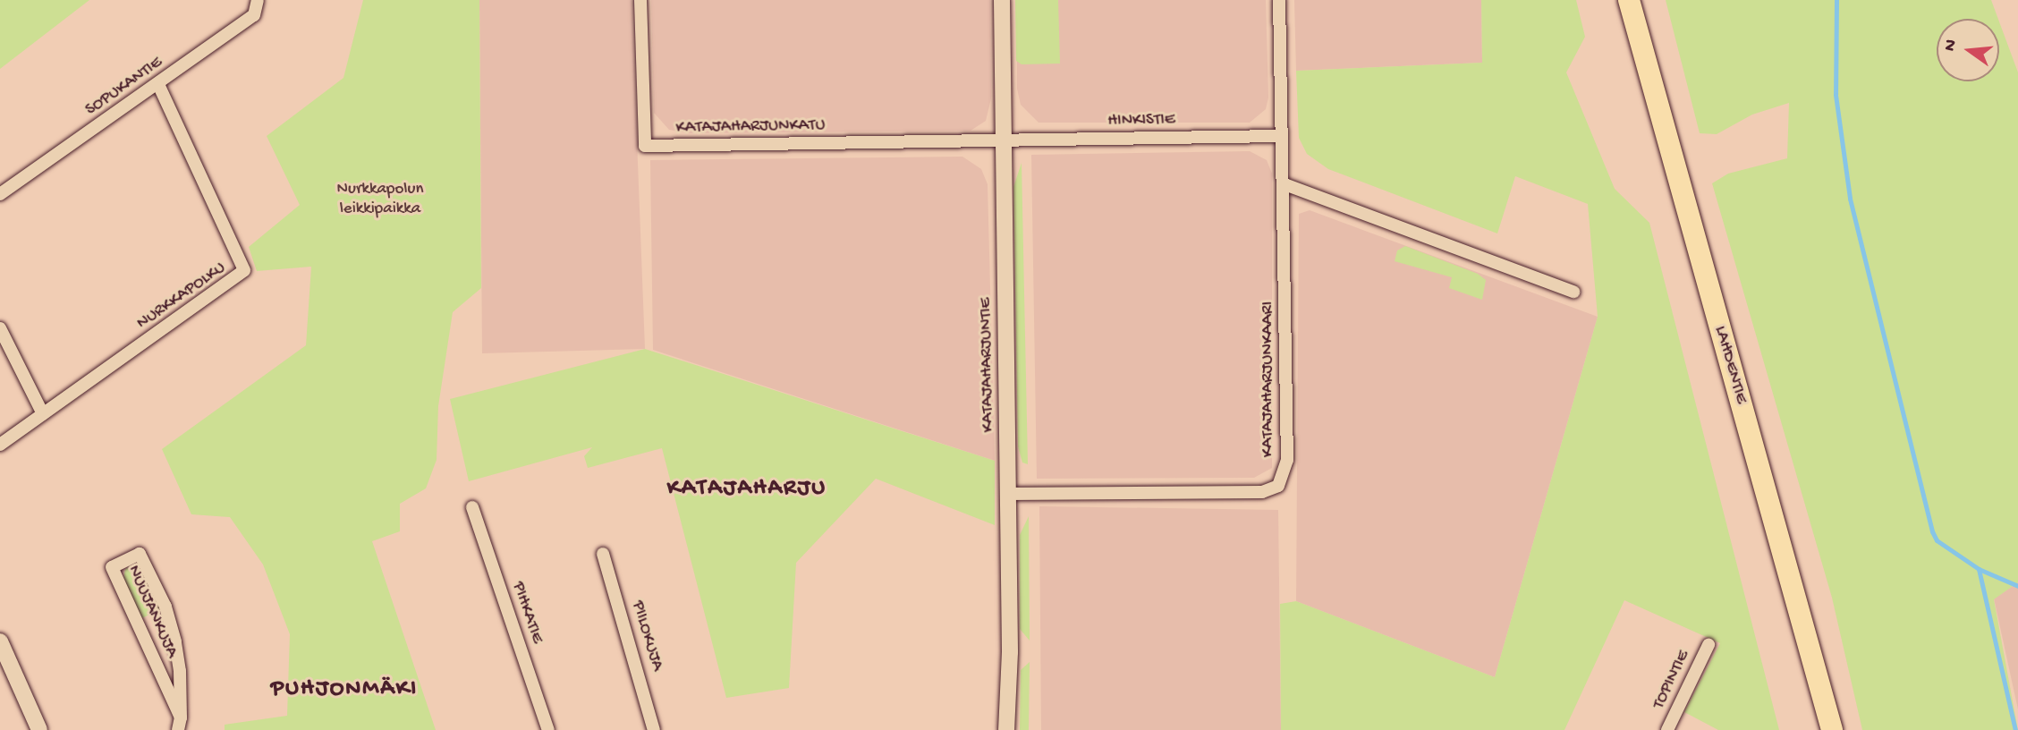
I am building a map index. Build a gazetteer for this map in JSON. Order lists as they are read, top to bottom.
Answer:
{
  "streets": {
    "highway": ["LAHDENTIE"],
    "street": [
      "SOPUKANTIE",
      "HINKISTIE",
      "KATAJAHARJUNKATU",
      "NURKKAPOLKU",
      "KATAJAHARJUNTIE",
      "KATAJAHARJUNKAARI",
      "NUUJANKUJA",
      "PIHKATIE",
      "PIILOKUJA",
      "TOPINTIE"
    ]
  },
  "crossings": [
    ["SOPUKANTIE", "NURKKAPOLKU"],
    ["HINKISTIE", "KATAJAHARJUNKATU"],
    ["HINKISTIE", "KATAJAHARJUNTIE"],
    ["HINKISTIE", "KATAJAHARJUNKAARI"],
    ["KATAJAHARJUNKATU", "KATAJAHARJUNTIE"],
    ["KATAJAHARJUNTIE", "KATAJAHARJUNKAARI"]
  ],
  "districts": ["KATAJAHARJU", "PUHJONMÄKI"],
  "parks": ["Nurkkapolun leikkipaikka"],
  "north": "left"
}
